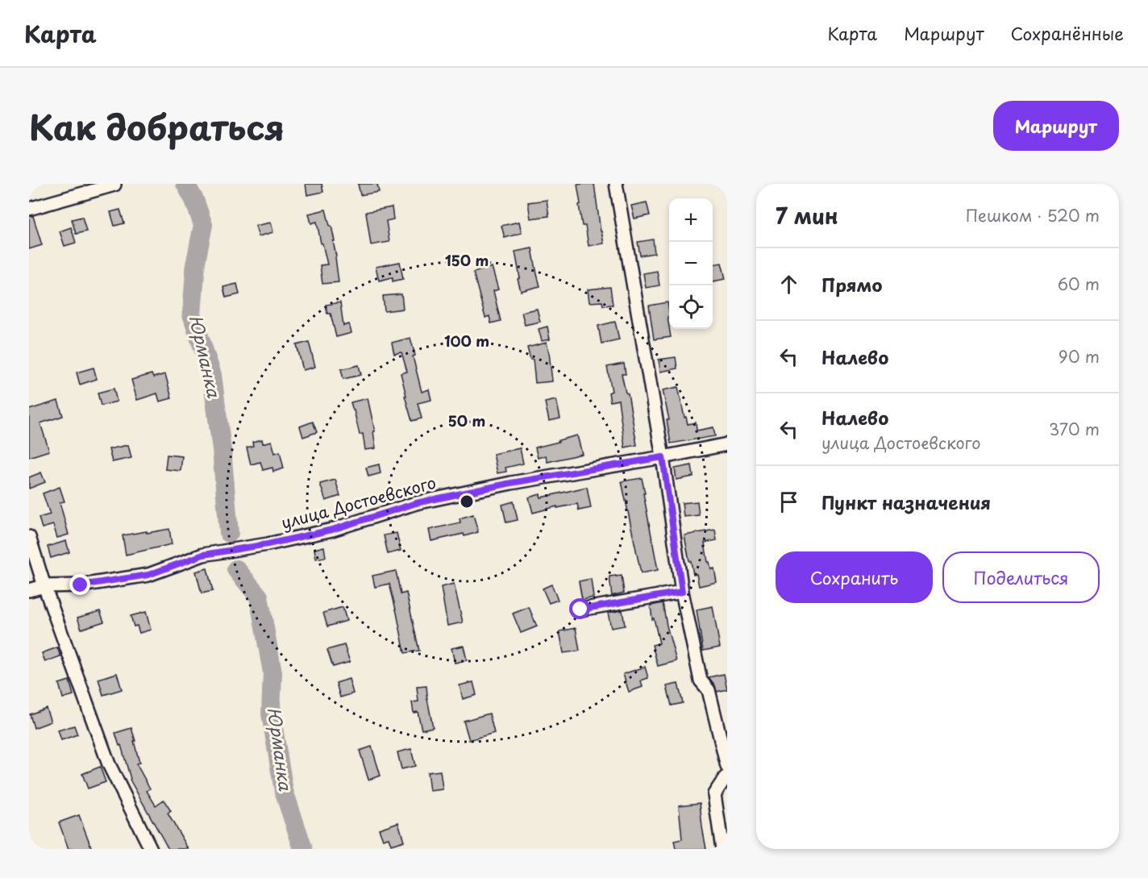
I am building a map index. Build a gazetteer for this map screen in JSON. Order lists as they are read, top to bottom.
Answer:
{
  "streets": {
    "street": ["улица Достоевского"]
  },
  "water": ["Юрманка"],
  "page": {
    "header": "Карта",
    "nav": ["Карта", "Маршрут", "Сохранённые"],
    "title": "Как добраться",
    "buttons": [
      "Маршрут",
      ["Сохранить", "Поделиться"]
    ],
    "heading": ["7 мин", "Пешком · 520 m"],
    "map_buttons": ["+", "−"],
    "list": [
      ["Прямо", "60 m"],
      ["Налево", "90 m"],
      ["Налево", "улица Достоевского", "370 m"],
      "Пункт назначения"
    ]
  },
  "rings": ["150 m", "100 m", "50 m"]
}
